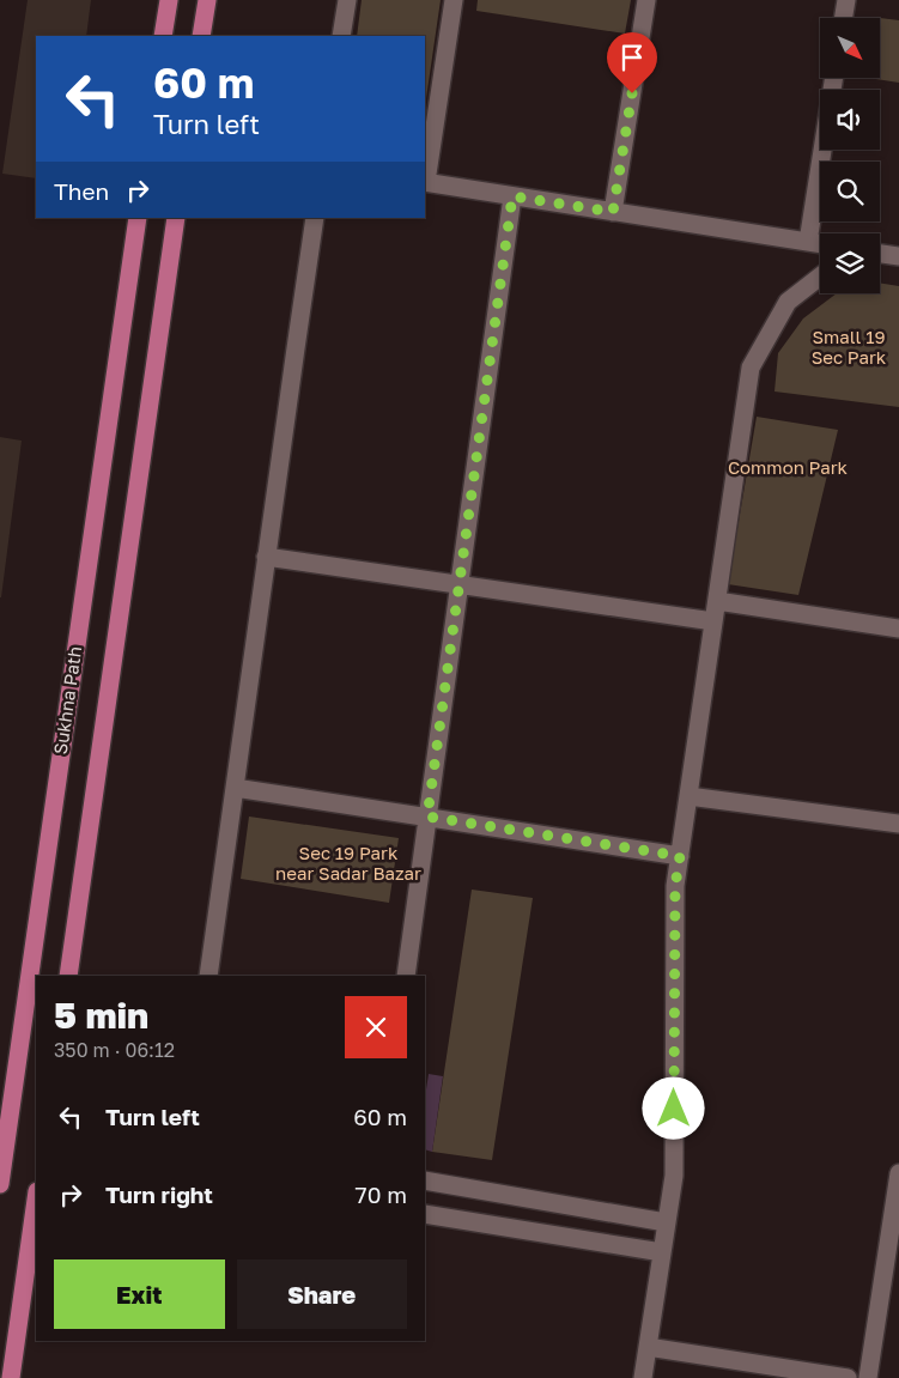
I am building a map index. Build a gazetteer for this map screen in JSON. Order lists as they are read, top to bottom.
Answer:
{
  "streets": {
    "main road": ["Sukhna Path"]
  },
  "parks": ["Small 19 Sec Park", "Common Park", "Sec 19 Park near Sadar Bazar"],
  "north": "bottom right",
  "page": {
    "turn": ["60 m", "Turn left"],
    "then": "Then",
    "heading": ["5 min", "350 m · 06:12"],
    "list": [
      {
        "name": "Turn left",
        "value": "60 m"
      },
      {
        "name": "Turn right",
        "value": "70 m"
      }
    ],
    "buttons": ["Exit", "Share"]
  }
}
